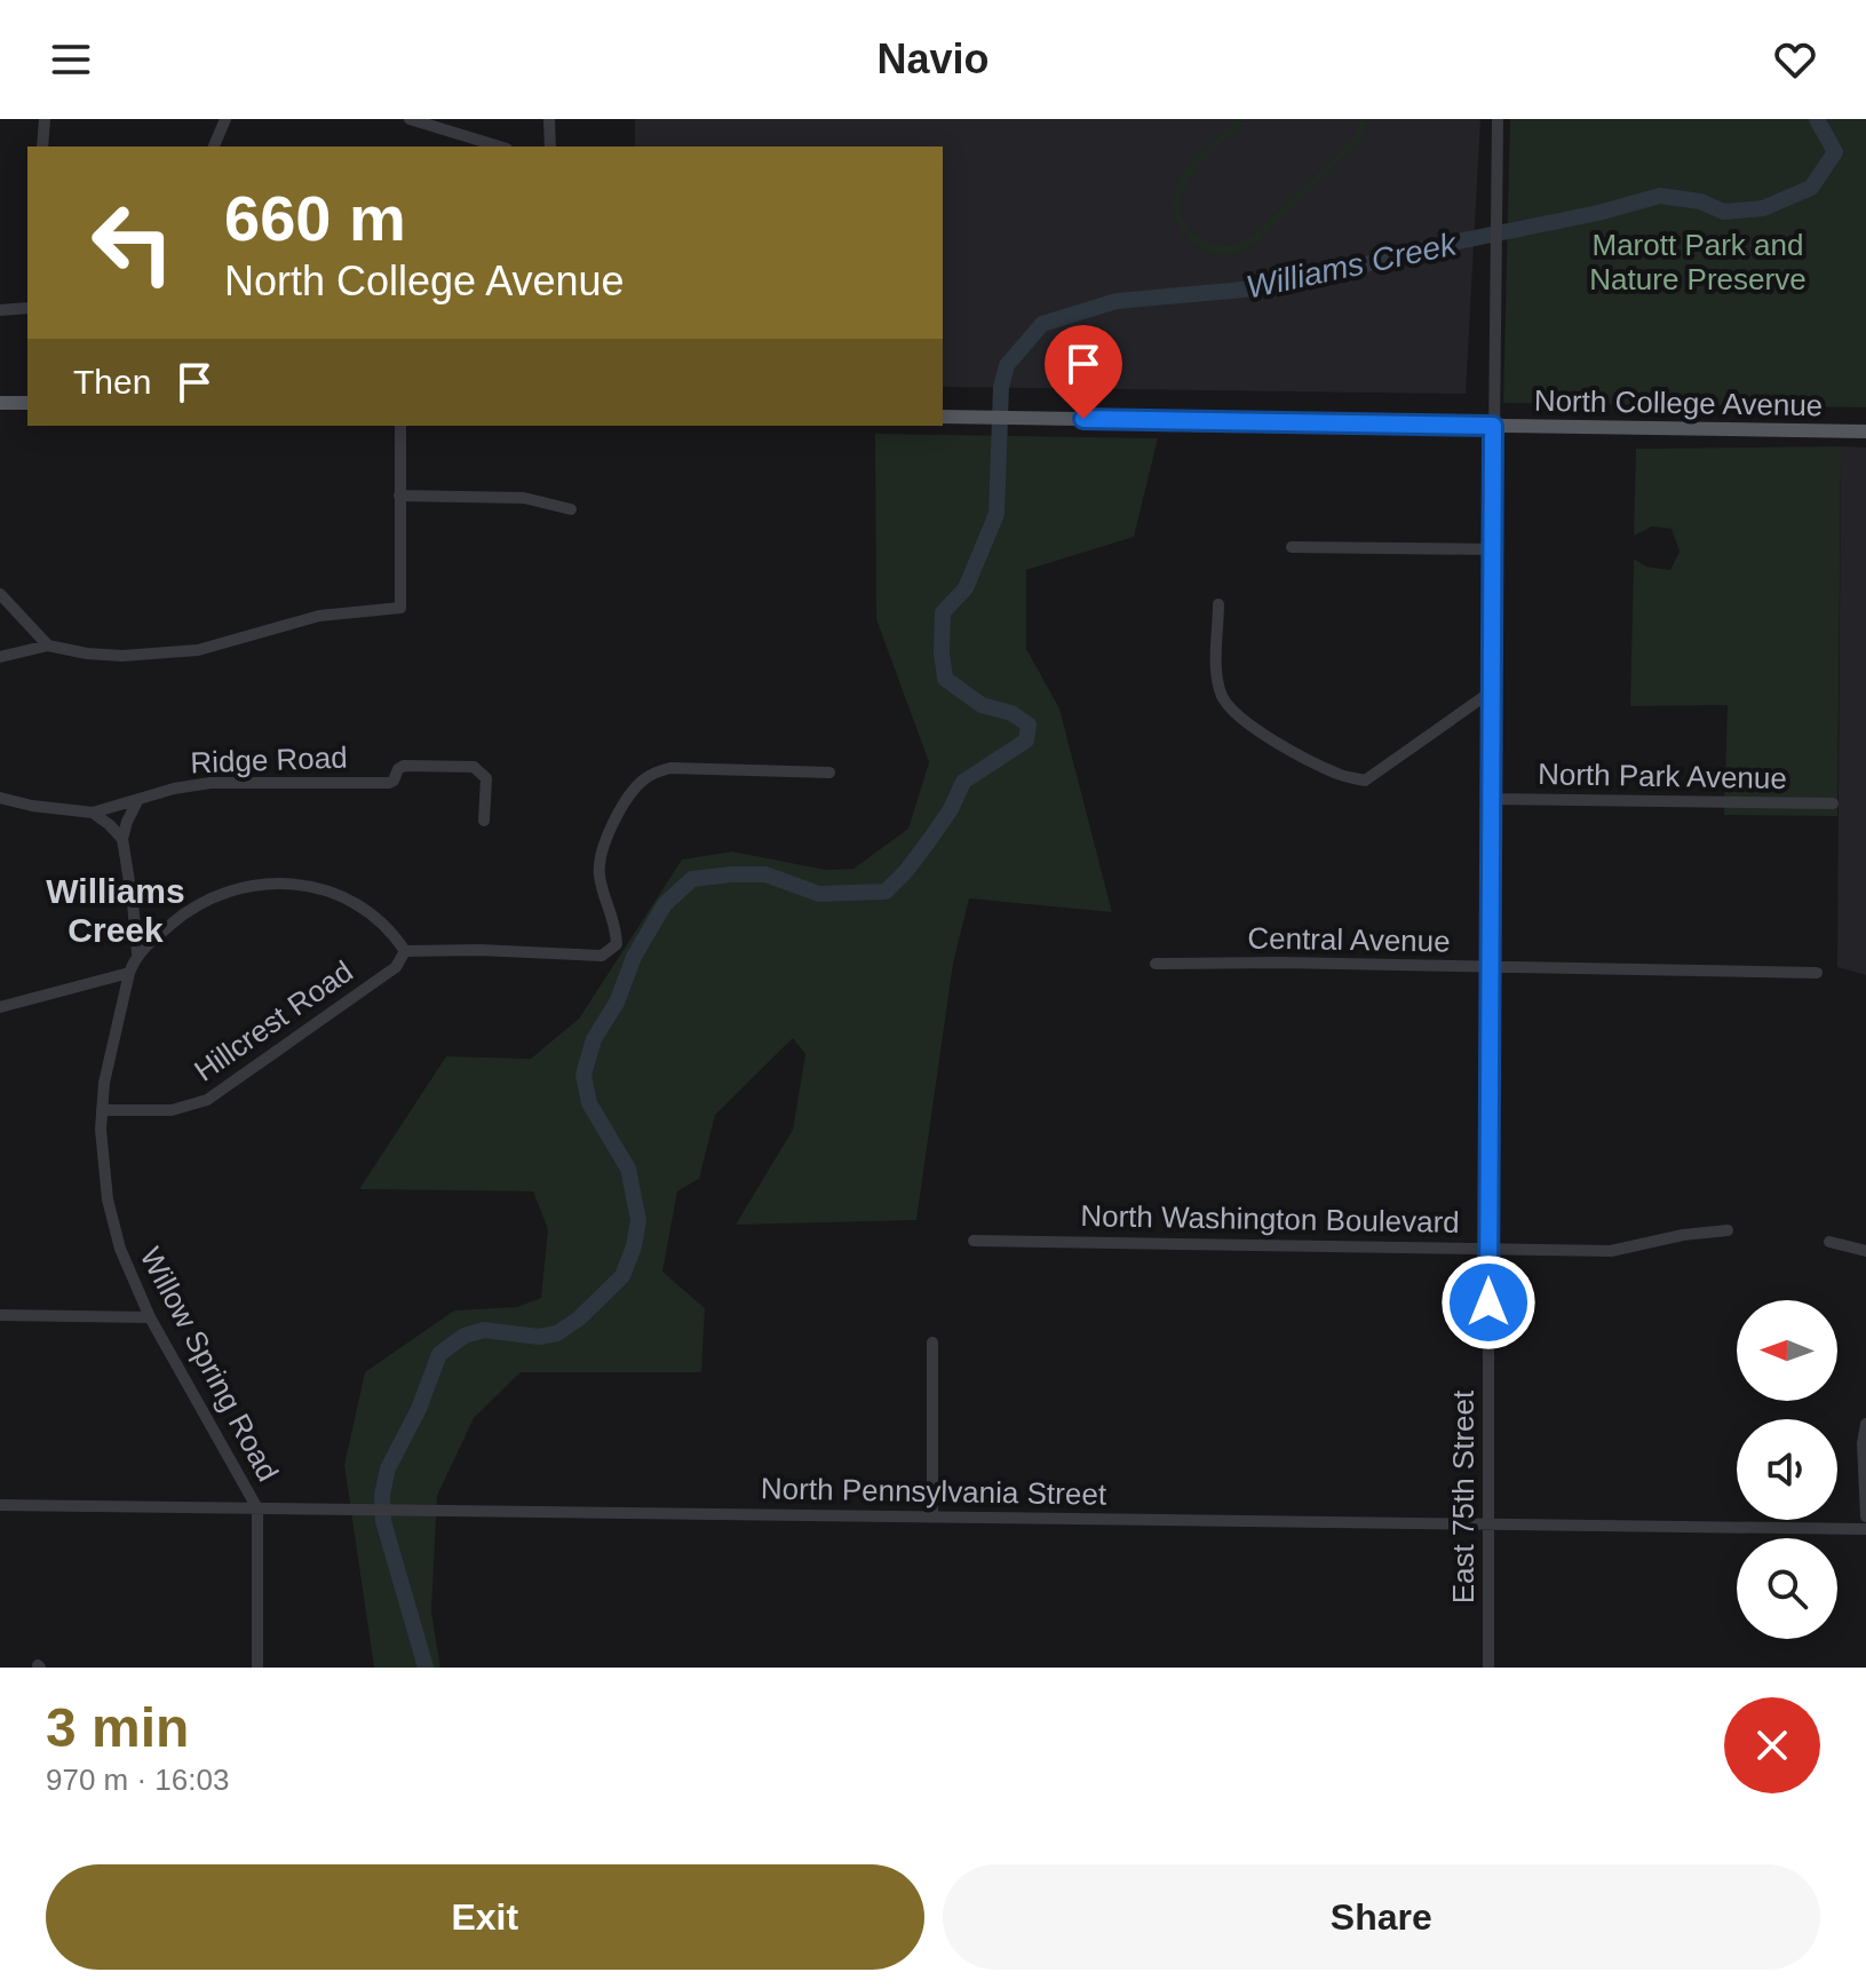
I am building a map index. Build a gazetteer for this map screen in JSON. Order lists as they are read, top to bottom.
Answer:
{
  "streets": {
    "main road": ["North College Avenue"],
    "street": [
      "Ridge Road",
      "North Park Avenue",
      "Central Avenue",
      "Hillcrest Road",
      "North Washington Boulevard",
      "Willow Spring Road",
      "North Pennsylvania Street",
      "East 75th Street"
    ]
  },
  "crossings": [
    ["North College Avenue", "East 75th Street"],
    ["North Park Avenue", "East 75th Street"],
    ["Central Avenue", "East 75th Street"],
    ["Hillcrest Road", "Willow Spring Road"],
    ["North Washington Boulevard", "East 75th Street"],
    ["Willow Spring Road", "North Pennsylvania Street"],
    ["North Pennsylvania Street", "East 75th Street"]
  ],
  "districts": ["Williams Creek"],
  "water": ["Williams Creek"],
  "parks": ["Marott Park and Nature Preserve"],
  "north": "left",
  "page": {
    "header": "Navio",
    "turn": ["660 m", "North College Avenue"],
    "then": "Then",
    "heading": ["3 min", "970 m · 16:03"],
    "buttons": ["Exit", "Share"]
  }
}
